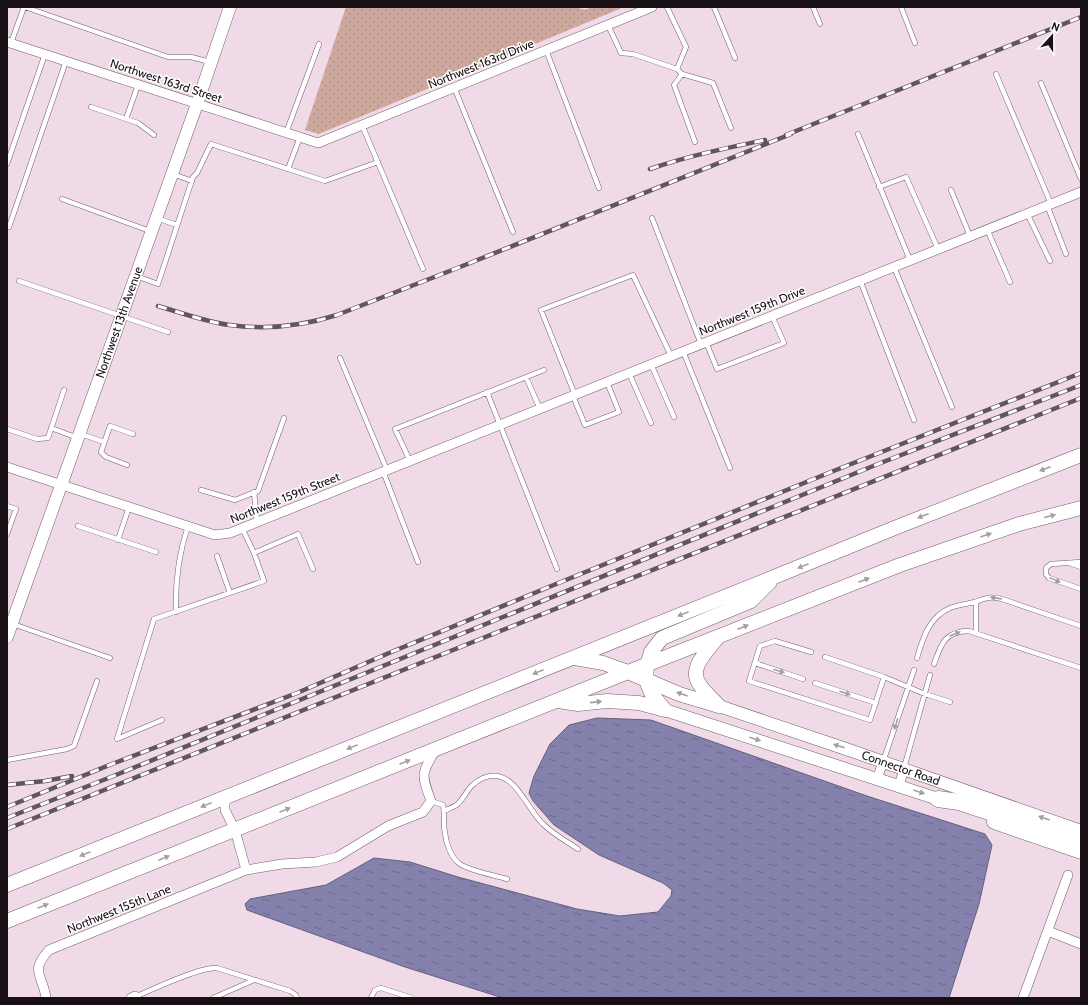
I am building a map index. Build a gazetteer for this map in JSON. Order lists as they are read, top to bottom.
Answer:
{
  "streets": {
    "main road": ["Northwest 13th Avenue", "Connector Road"],
    "street": [
      "Northwest 163rd Drive",
      "Northwest 163rd Street",
      "Northwest 159th Drive",
      "Northwest 159th Street",
      "Northwest 155th Lane"
    ]
  },
  "crossings": [
    ["Northwest 163rd Drive", "Northwest 163rd Street"],
    ["Northwest 163rd Street", "Northwest 13th Avenue"],
    ["Northwest 159th Drive", "Northwest 159th Street"],
    ["Northwest 13th Avenue", "Northwest 159th Street"]
  ],
  "north": "top"
}
